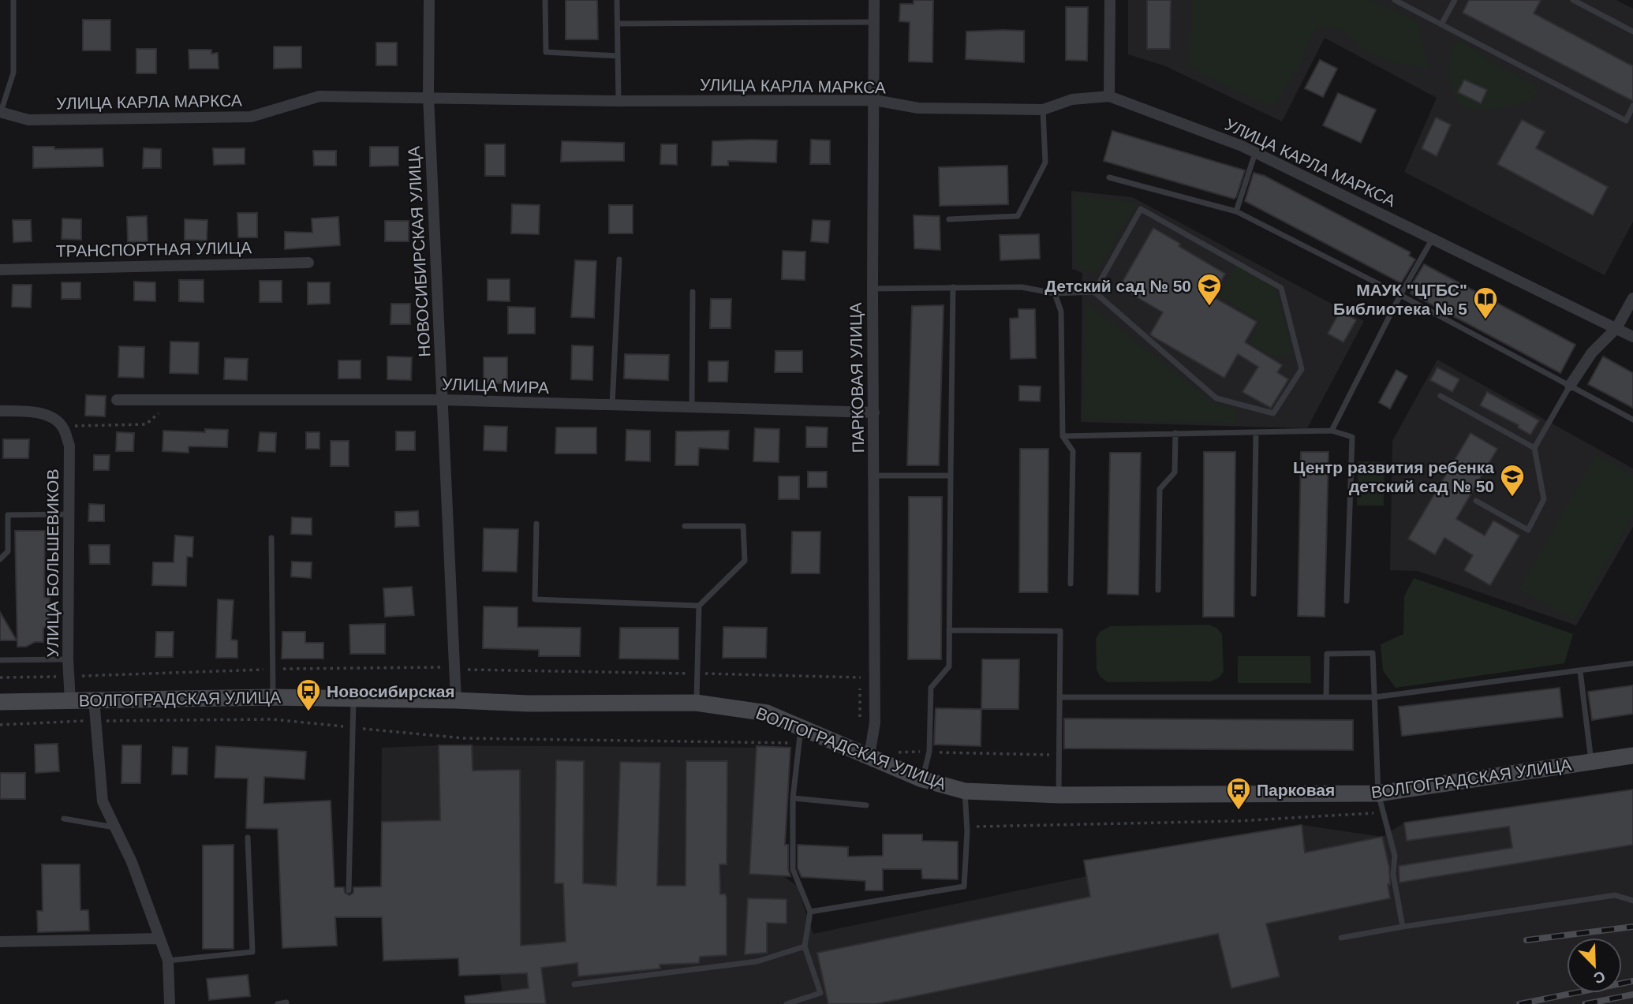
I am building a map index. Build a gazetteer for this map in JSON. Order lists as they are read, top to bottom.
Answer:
{
  "streets": {
    "street": [
      "УЛИЦА КАРЛА МАРКСА",
      "ТРАНСПОРТНАЯ УЛИЦА",
      "НОВОСИБИРСКАЯ УЛИЦА",
      "ПАРКОВАЯ УЛИЦА",
      "УЛИЦА МИРА",
      "УЛИЦА БОЛЬШЕВИКОВ",
      "ВОЛГОГРАДСКАЯ УЛИЦА"
    ]
  },
  "crossings": [
    ["УЛИЦА КАРЛА МАРКСА", "НОВОСИБИРСКАЯ УЛИЦА"],
    ["УЛИЦА КАРЛА МАРКСА", "ПАРКОВАЯ УЛИЦА"],
    ["НОВОСИБИРСКАЯ УЛИЦА", "УЛИЦА МИРА"],
    ["НОВОСИБИРСКАЯ УЛИЦА", "ВОЛГОГРАДСКАЯ УЛИЦА"],
    ["ПАРКОВАЯ УЛИЦА", "УЛИЦА МИРА"],
    ["ПАРКОВАЯ УЛИЦА", "ВОЛГОГРАДСКАЯ УЛИЦА"],
    ["УЛИЦА БОЛЬШЕВИКОВ", "ВОЛГОГРАДСКАЯ УЛИЦА"]
  ],
  "places": {
    "school or university": ["Детский сад № 50", "Центр развития ребенка детский сад № 50"],
    "library": ["МАУК \"ЦГБС\" Библиотека № 5"],
    "bus stop": ["Новосибирская", "Парковая"]
  },
  "north": "bottom right"
}
